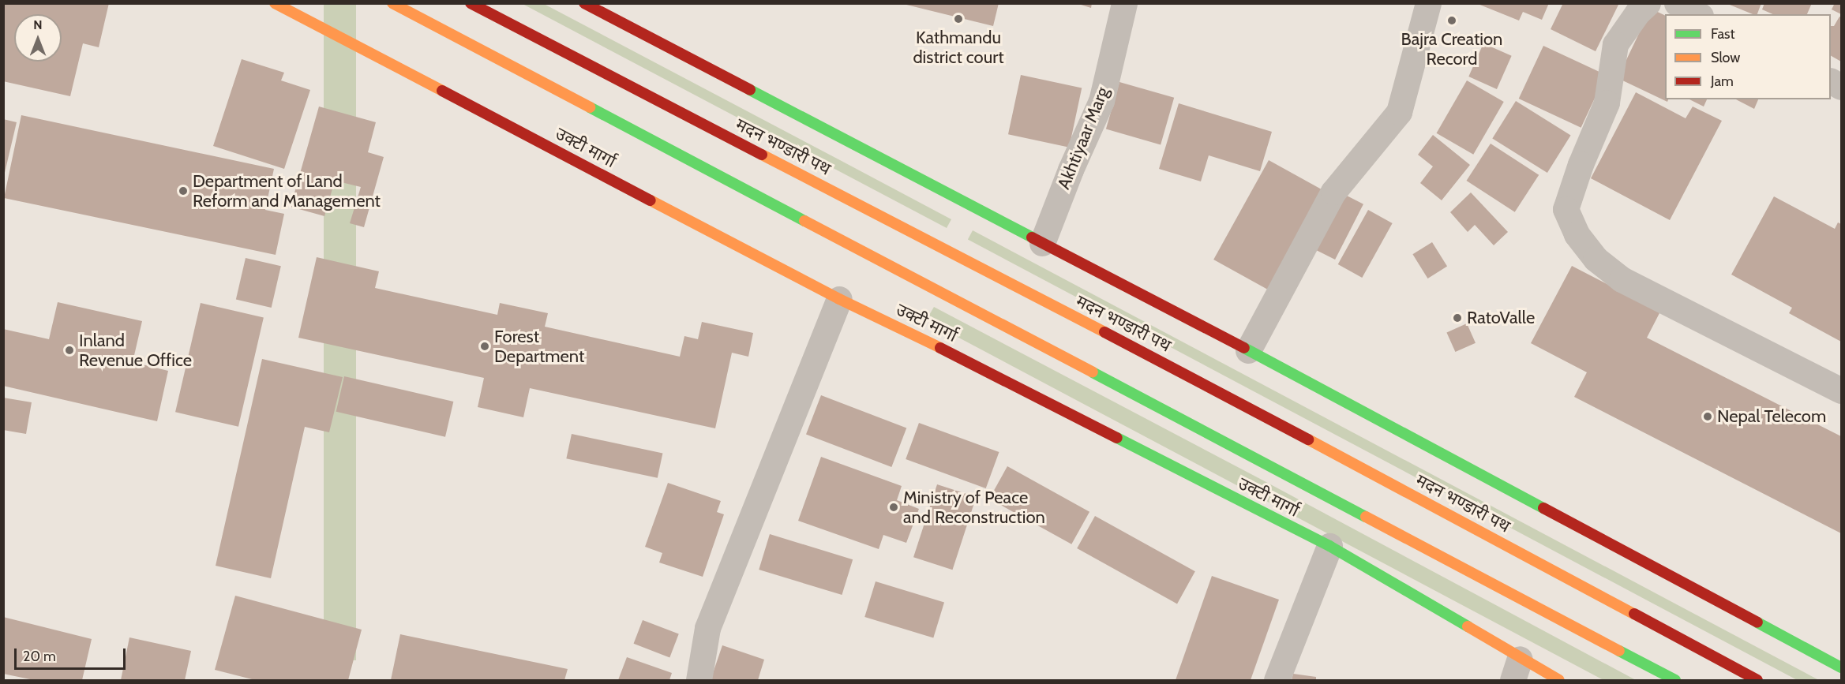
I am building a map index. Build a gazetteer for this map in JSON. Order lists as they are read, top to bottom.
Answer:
{
  "streets": {
    "main road": ["मदन भण्डारी पथ", "उक्टी मार्गा"],
    "street": ["Akhtiyaar Marg"]
  },
  "places": [
    "Kathmandu district court",
    "Bajra Creation Record",
    "Department of Land Reform and Management",
    "RatoValle",
    "Forest Department",
    "Inland Revenue Office",
    "Nepal Telecom",
    "Ministry of Peace and Reconstruction"
  ],
  "legend": ["Fast", "Slow", "Jam"],
  "scale_bar": "20 m",
  "north": "top"
}
